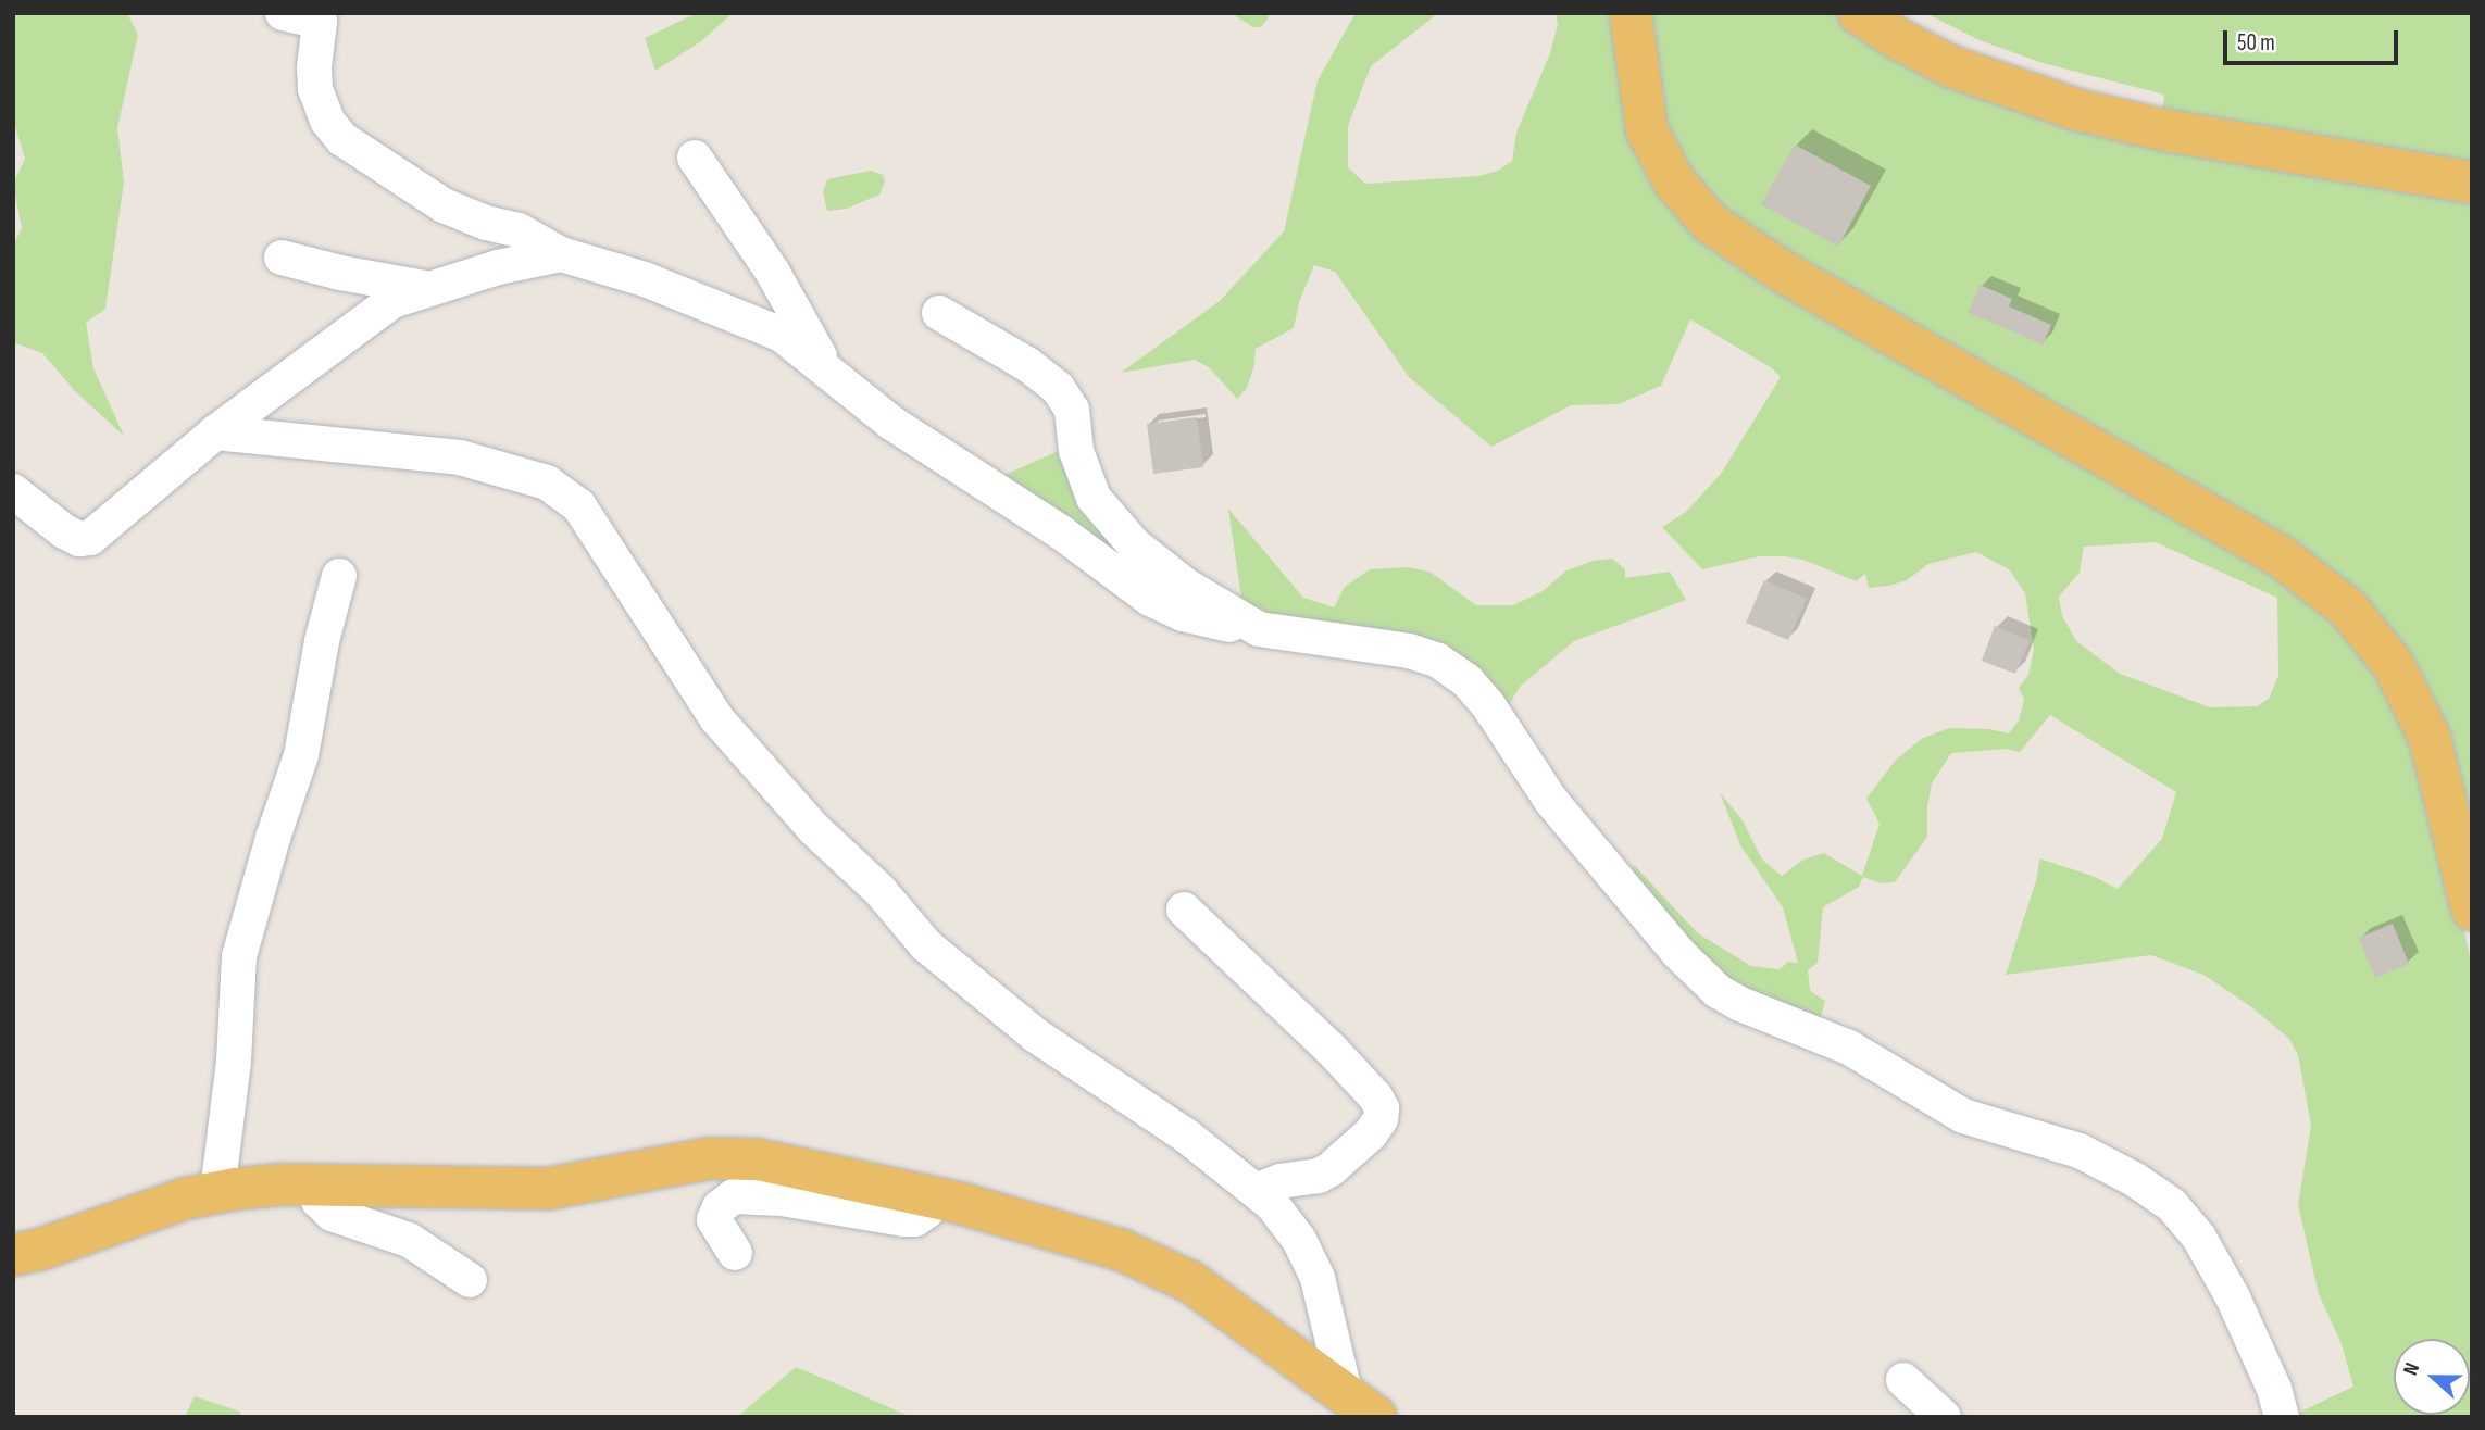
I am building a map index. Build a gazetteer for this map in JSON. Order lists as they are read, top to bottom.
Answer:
{
  "scale_bar": "50 m",
  "north": "left"
}
